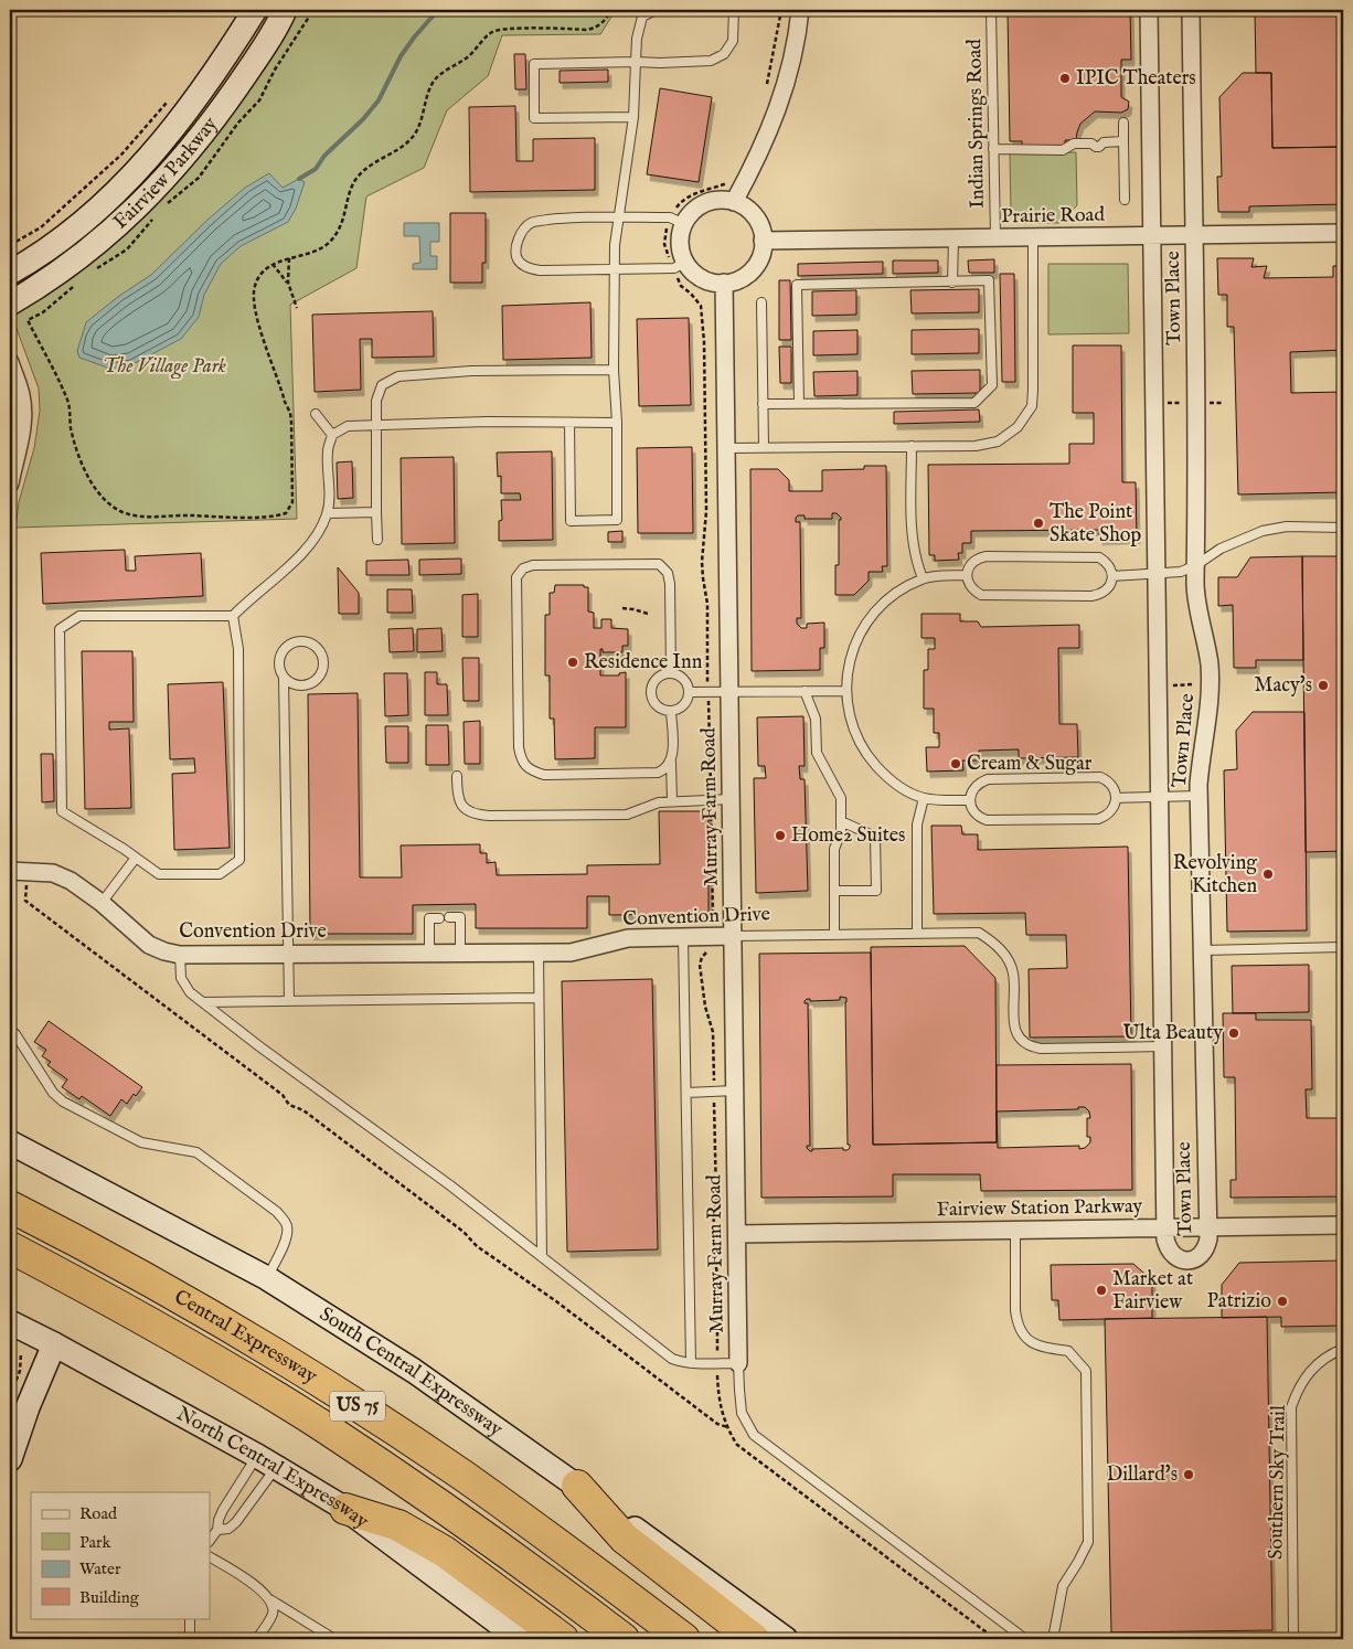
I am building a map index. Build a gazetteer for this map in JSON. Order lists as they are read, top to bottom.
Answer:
{
  "streets": {
    "highway": ["Central Expressway", "US 75"],
    "main road": ["Fairview Parkway", "South Central Expressway", "North Central Expressway"],
    "street": [
      "Prairie Road",
      "Town Place",
      "Murray Farm Road",
      "Convention Drive",
      "Fairview Station Parkway"
    ],
    "lane": ["Indian Springs Road", "Southern Sky Trail"]
  },
  "crossings": [
    ["Indian Springs Road", "Prairie Road"],
    ["Prairie Road", "Town Place"],
    ["Prairie Road", "Murray Farm Road"],
    ["Town Place", "Convention Drive"],
    ["Town Place", "Fairview Station Parkway"],
    ["Murray Farm Road", "Convention Drive"],
    ["Murray Farm Road", "Fairview Station Parkway"]
  ],
  "parks": ["The Village Park"],
  "places": [
    "IPIC Theaters",
    "The Point Skate Shop",
    "Residence Inn",
    "Macy's",
    "Cream & Sugar",
    "Home2 Suites",
    "Revolving Kitchen",
    "Ulta Beauty",
    "Market at Fairview",
    "Patrizio",
    "Dillard's"
  ],
  "legend": [
    "Road",
    "Park",
    "Water",
    "Building"
  ]
}
